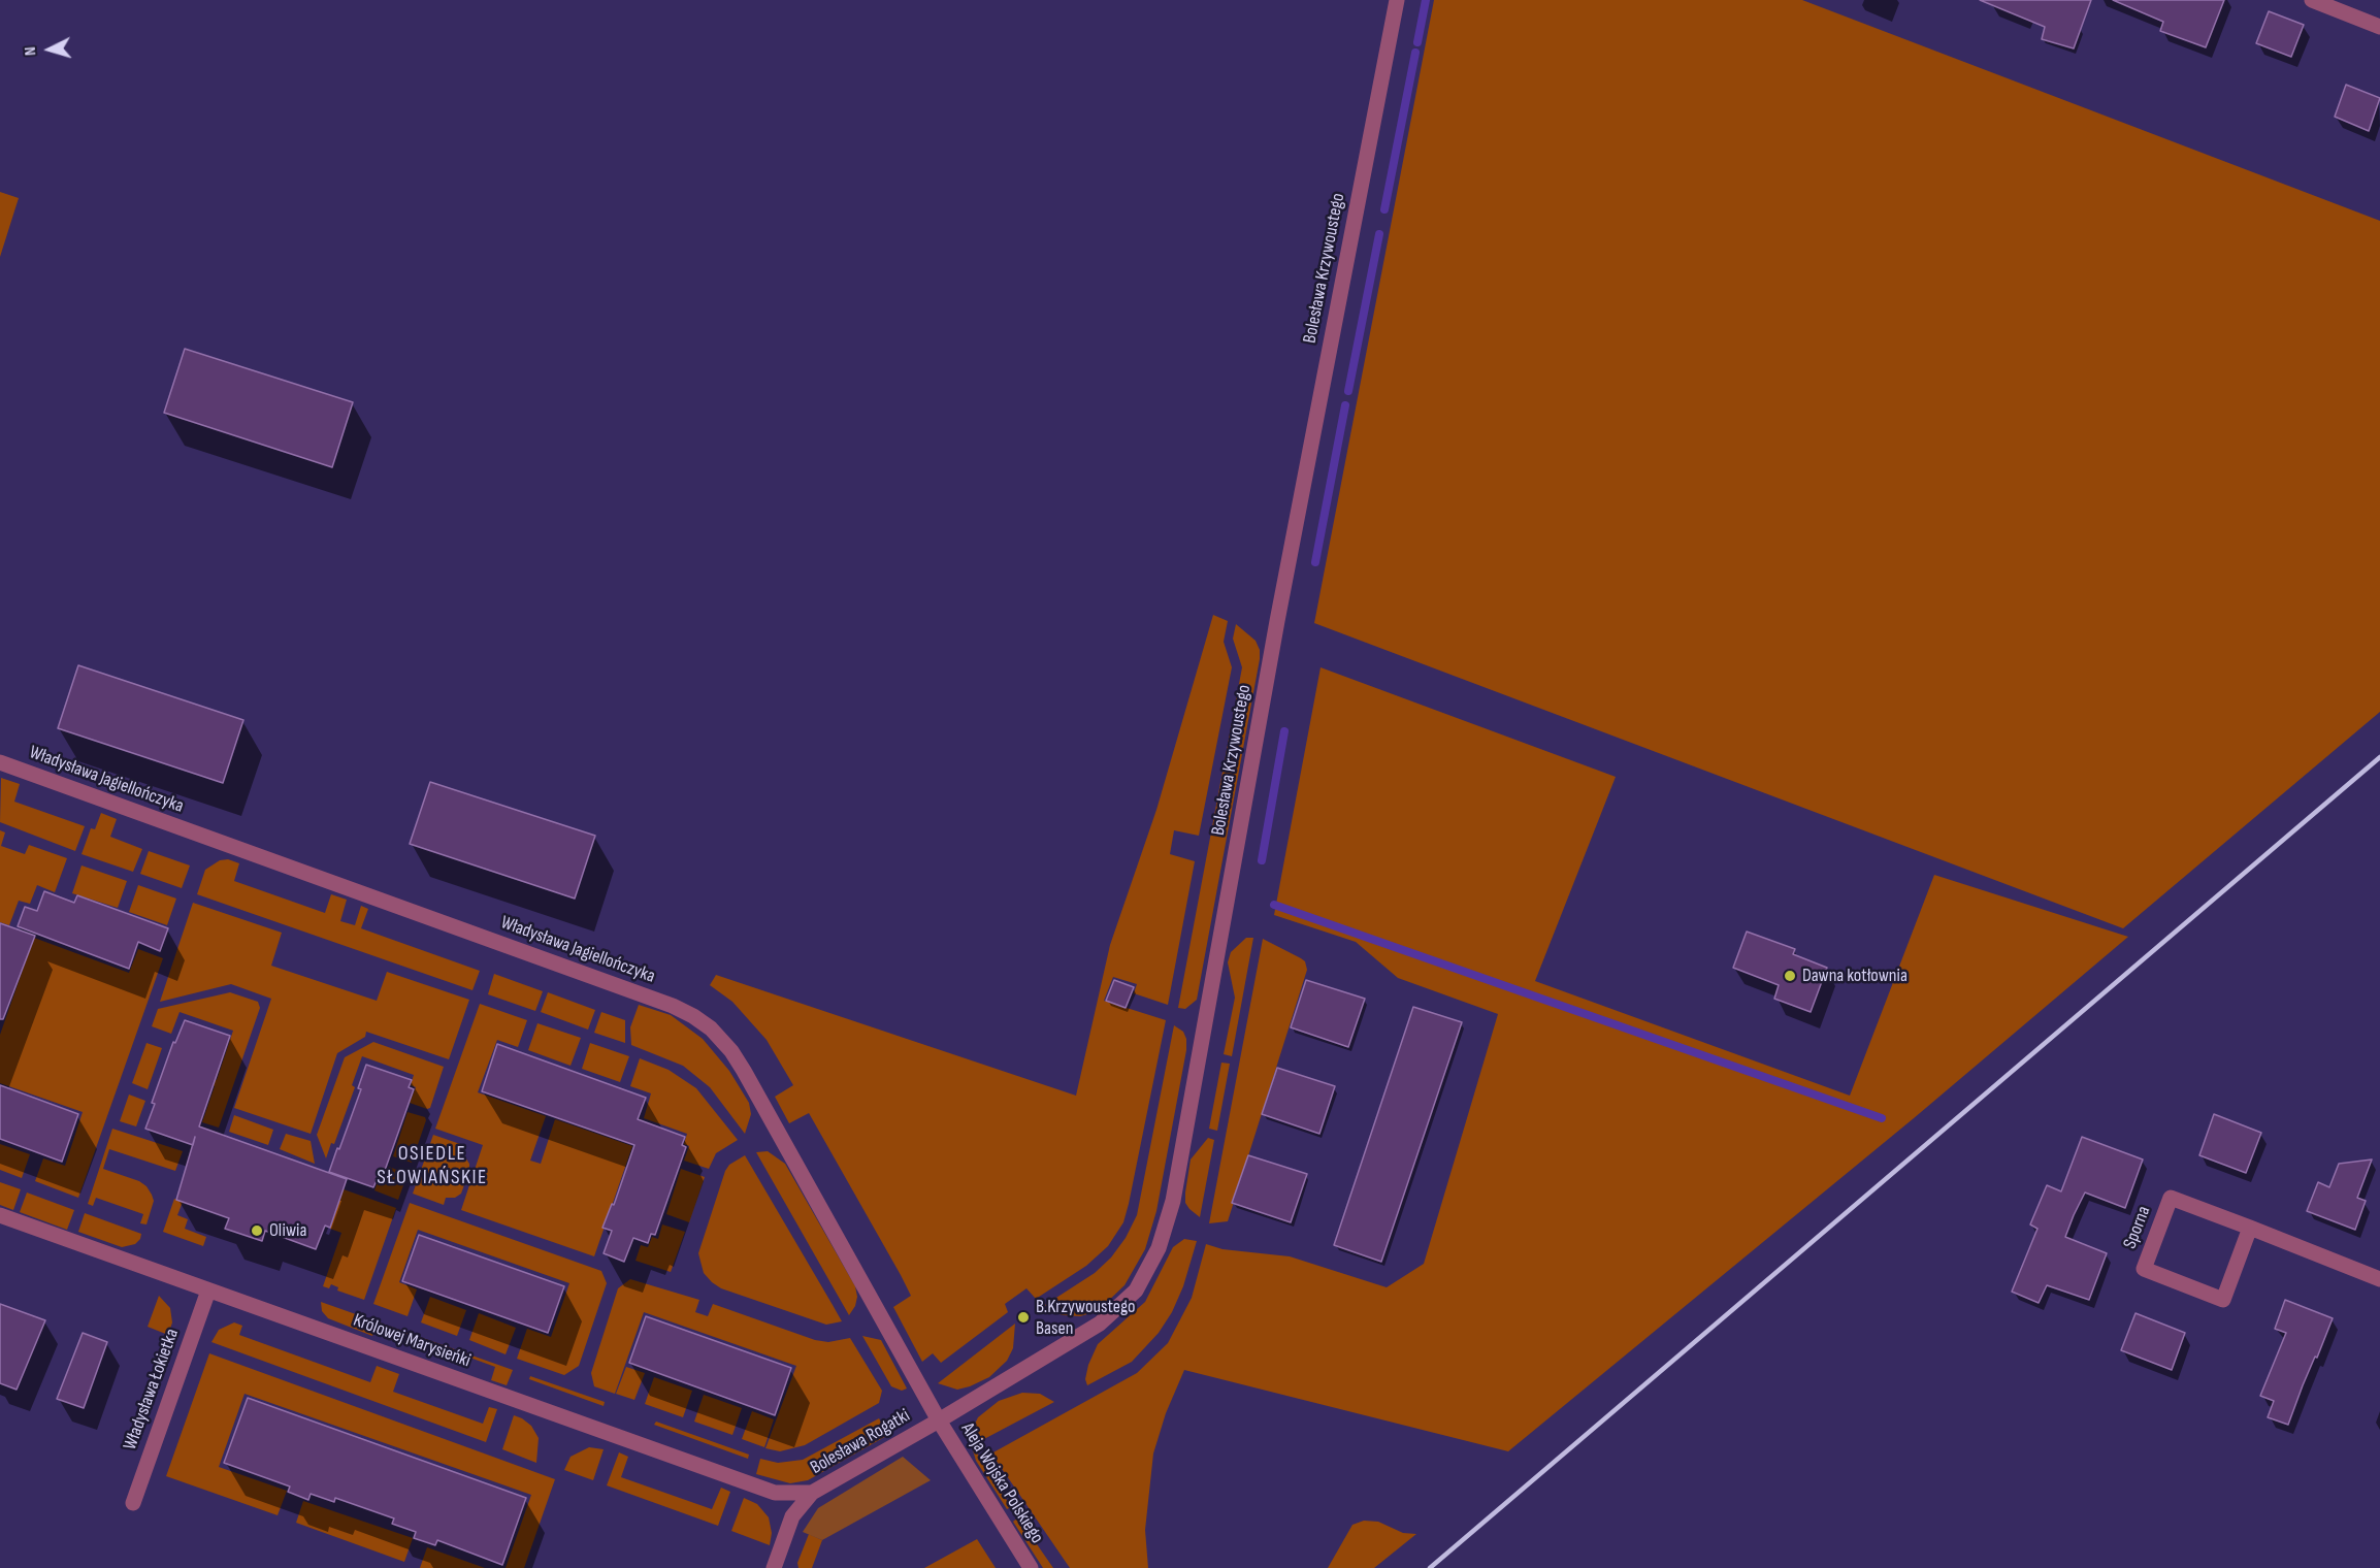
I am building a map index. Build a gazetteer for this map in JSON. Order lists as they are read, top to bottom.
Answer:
{
  "streets": {
    "street": [
      "Bolesława Krzywoustego",
      "Władysława Jagiellończyka",
      "Sporna",
      "Królowej Marysieńki",
      "Władysława Łokietka",
      "Bolesława Rogatki",
      "Aleja Wojska Polskiego"
    ]
  },
  "crossings": [
    ["Bolesława Krzywoustego", "Władysława Jagiellończyka"],
    ["Bolesława Krzywoustego", "Bolesława Rogatki"],
    ["Bolesława Krzywoustego", "Aleja Wojska Polskiego"],
    ["Władysława Jagiellończyka", "Bolesława Rogatki"],
    ["Władysława Jagiellończyka", "Aleja Wojska Polskiego"],
    ["Królowej Marysieńki", "Władysława Łokietka"],
    ["Królowej Marysieńki", "Bolesława Rogatki"],
    ["Bolesława Rogatki", "Aleja Wojska Polskiego"]
  ],
  "districts": ["OSIEDLE SŁOWIAŃSKIE"],
  "places": ["Dawna kotłownia", "Oliwia", "B.Krzywoustego Basen"],
  "north": "left"
}
